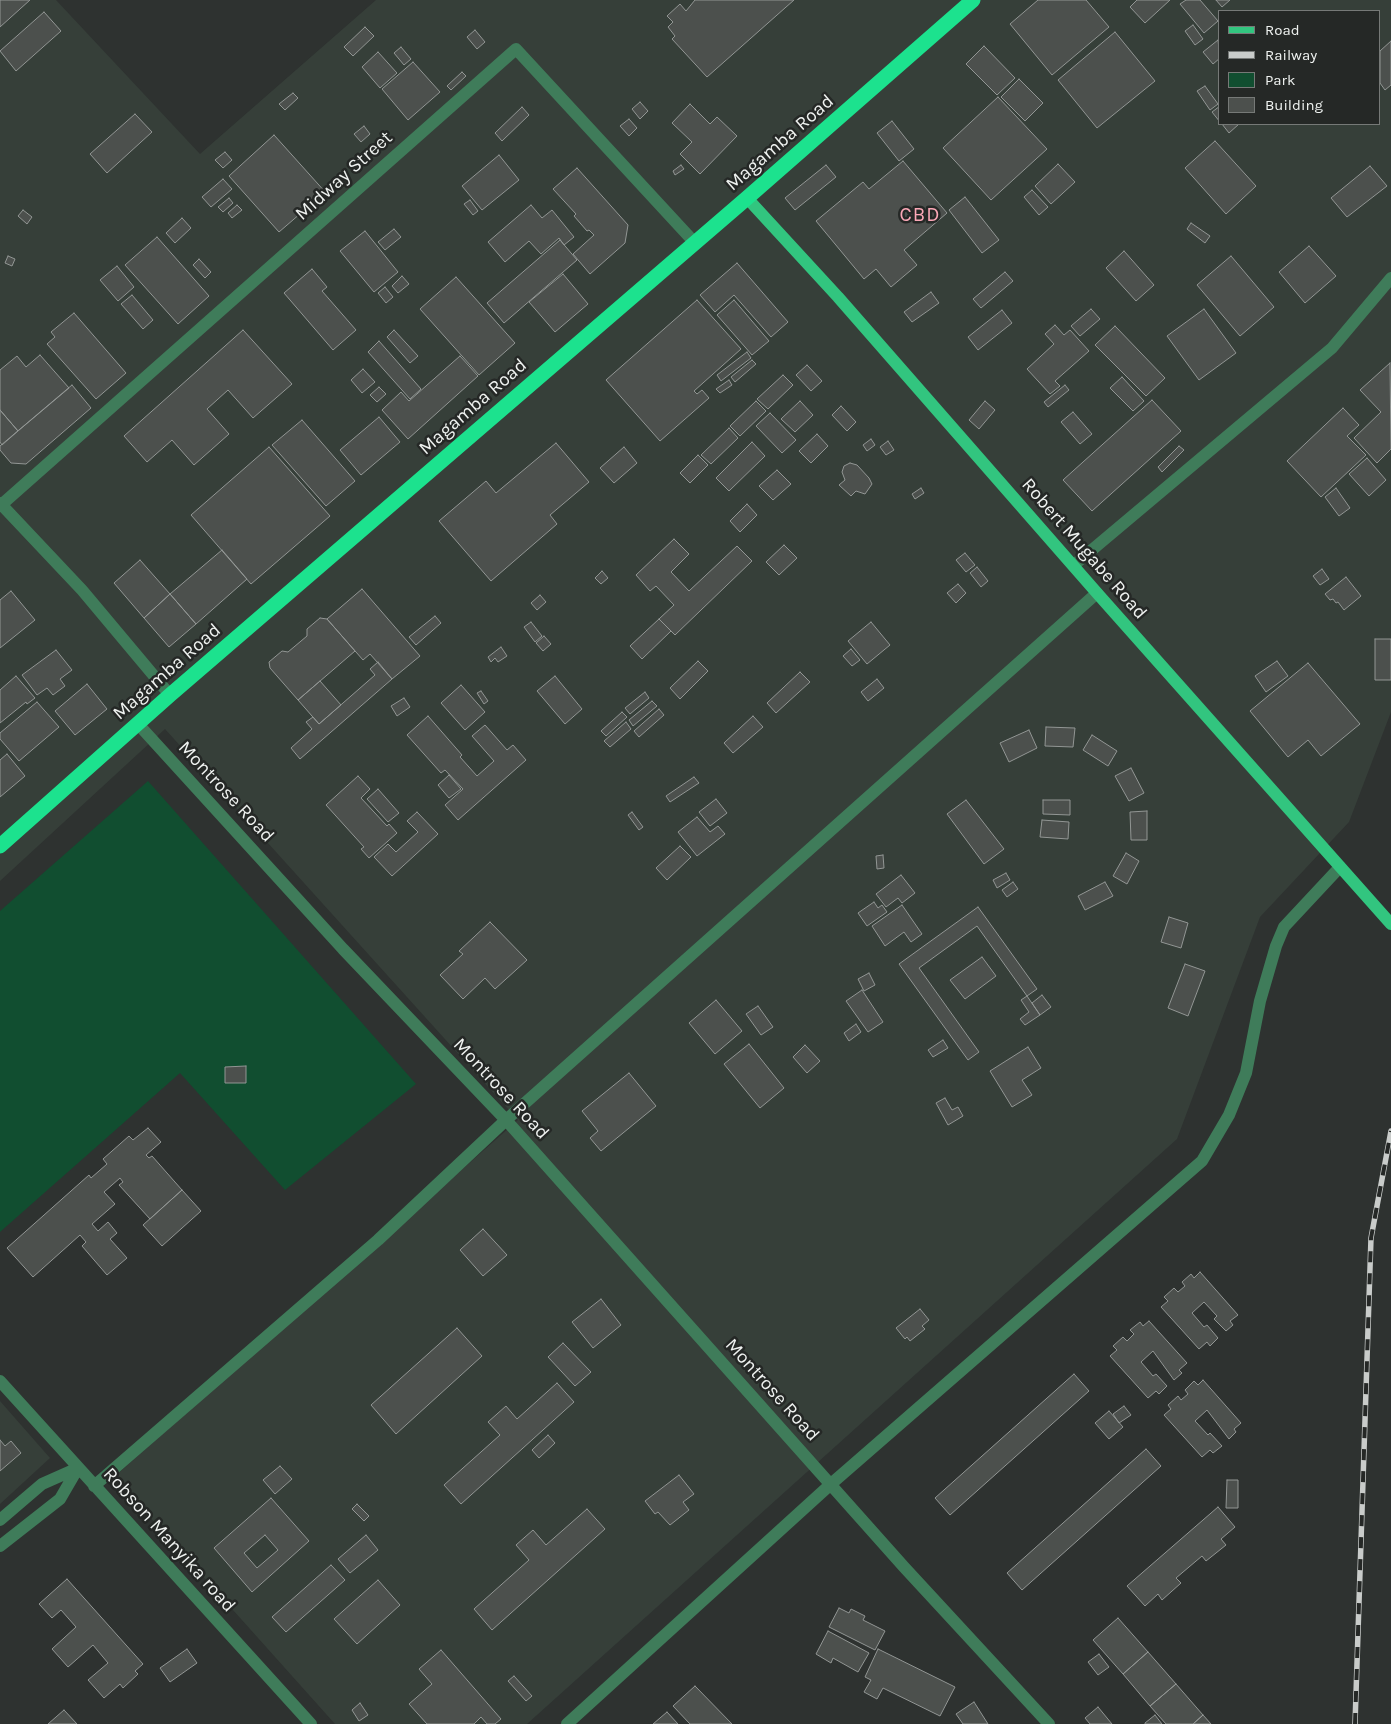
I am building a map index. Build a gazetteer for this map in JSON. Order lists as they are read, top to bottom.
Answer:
{
  "streets": {
    "highway": ["Magamba Road"],
    "main road": ["Robert Mugabe Road"],
    "street": ["Midway Street", "Montrose Road", "Robson Manyika road"]
  },
  "crossings": [
    ["Magamba Road", "Midway Street"],
    ["Magamba Road", "Robert Mugabe Road"],
    ["Magamba Road", "Montrose Road"]
  ],
  "districts": ["CBD"],
  "legend": [
    "Road",
    "Railway",
    "Park",
    "Building"
  ]
}
